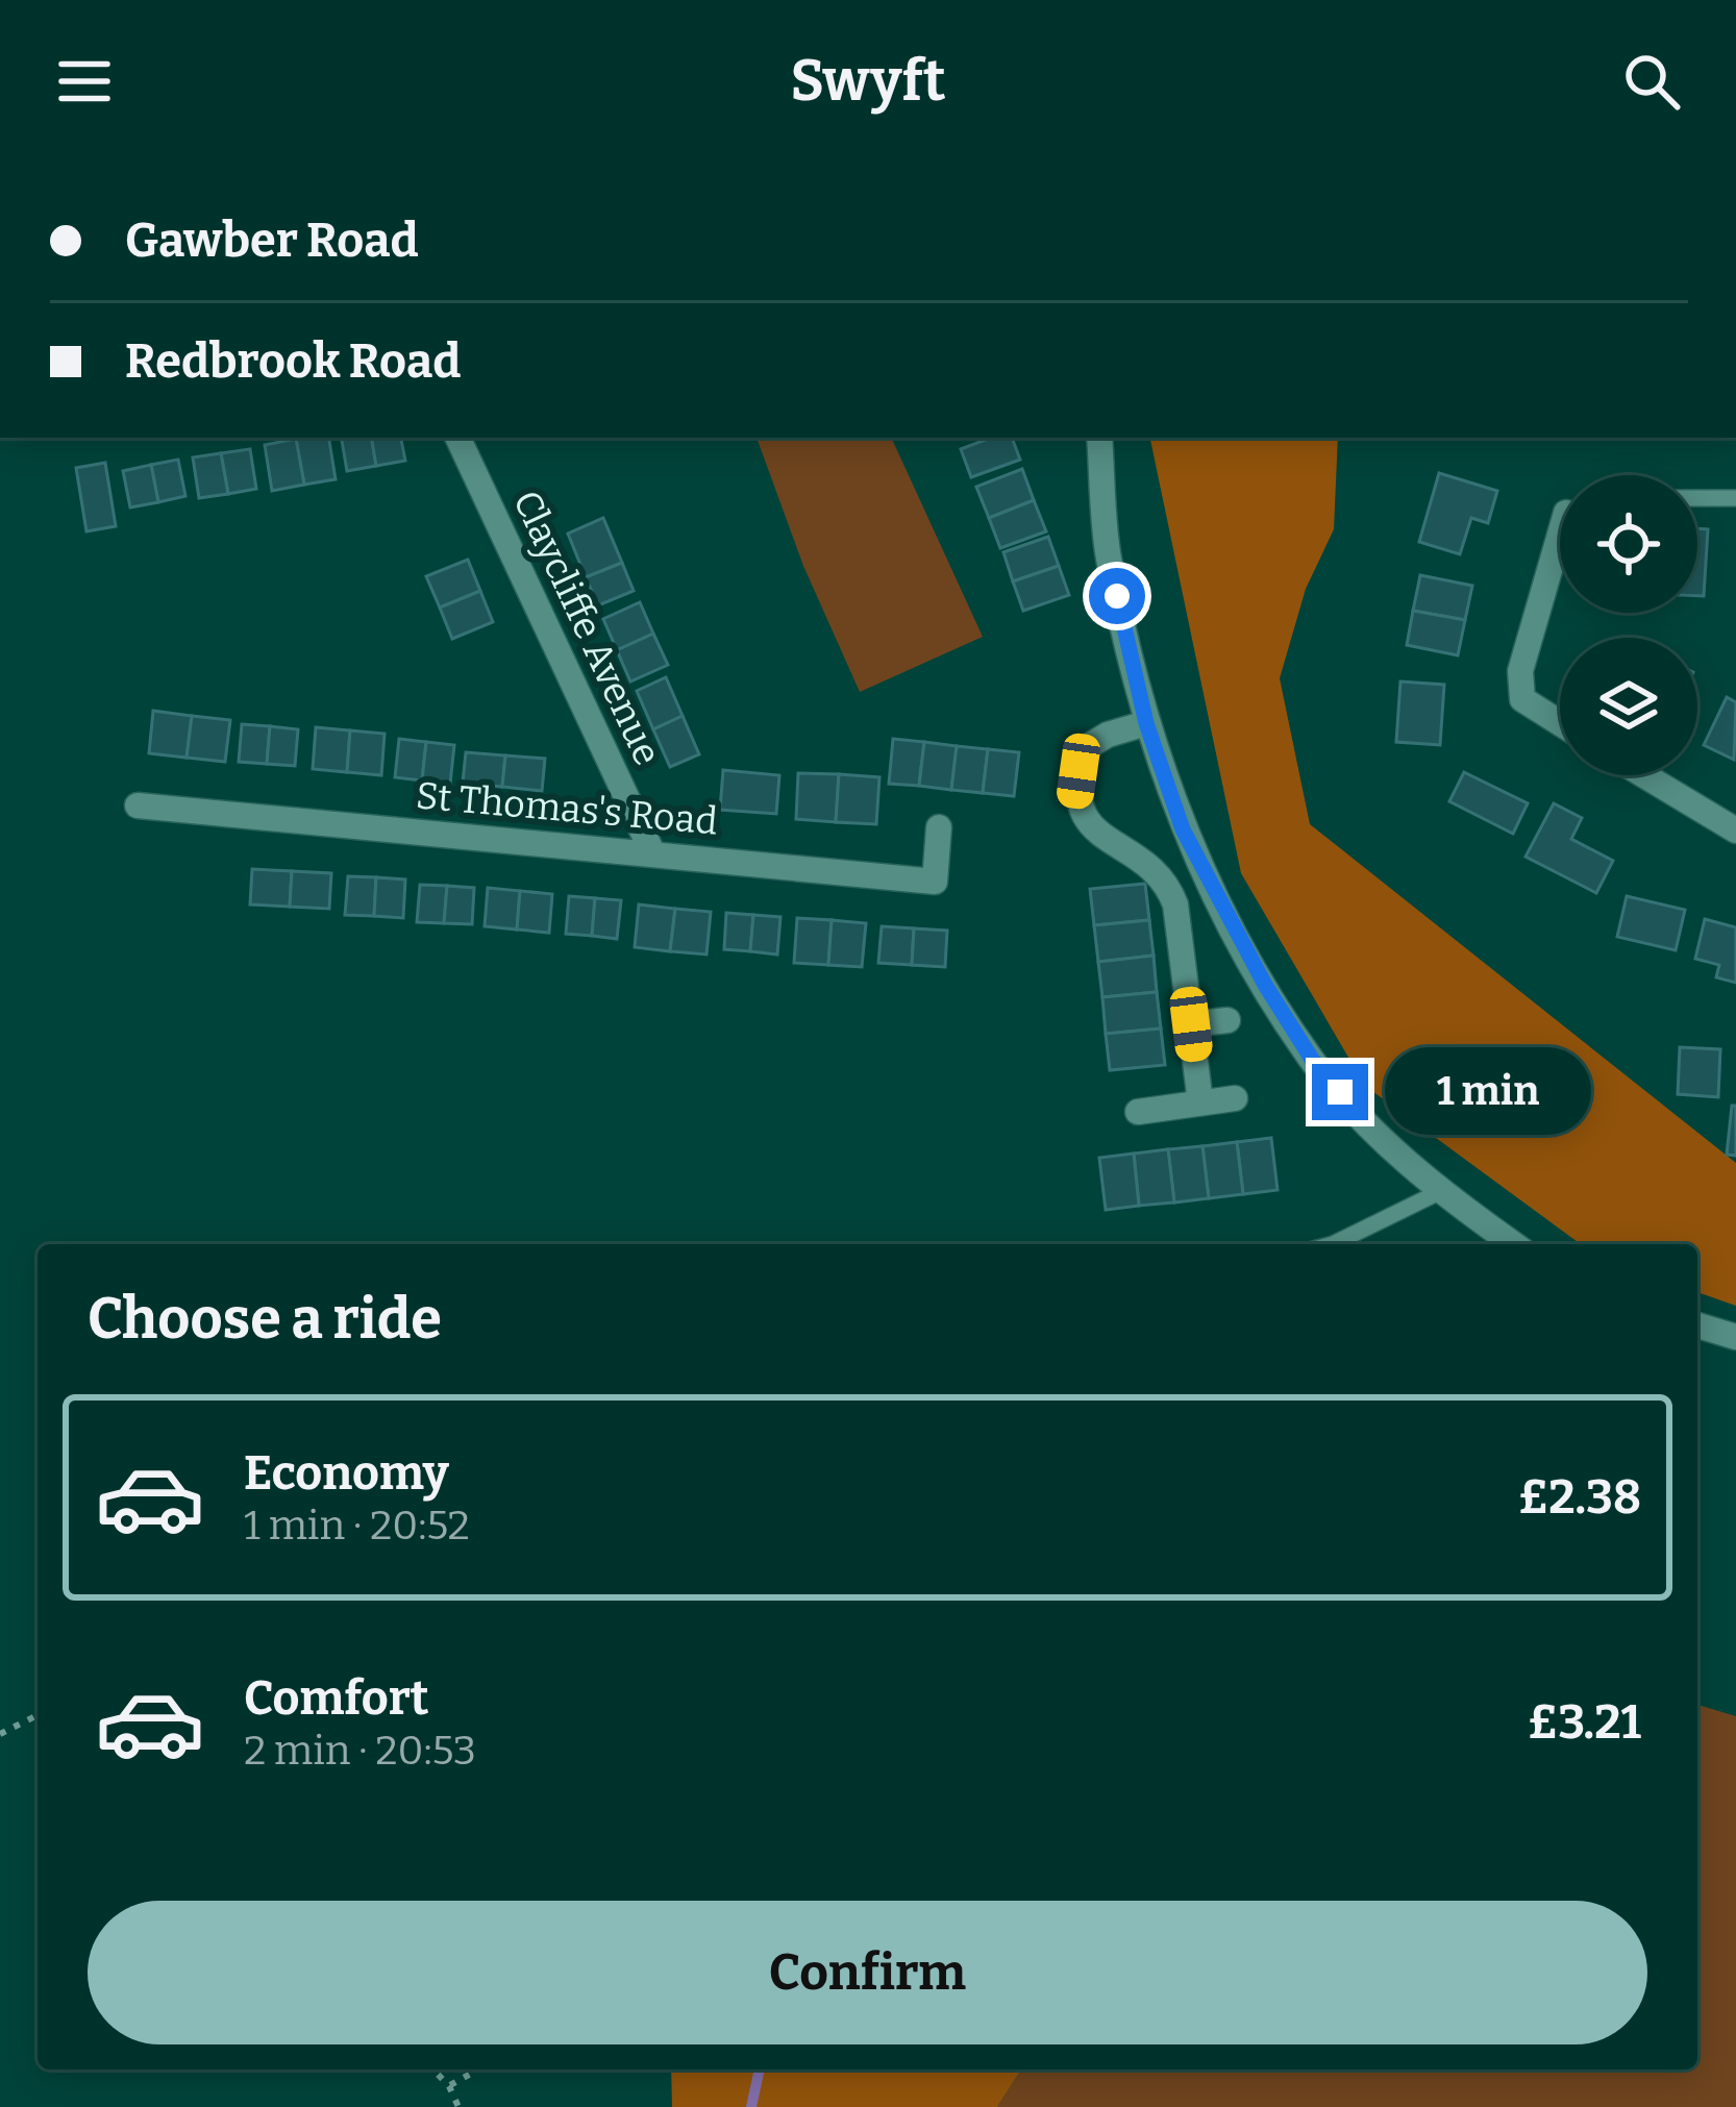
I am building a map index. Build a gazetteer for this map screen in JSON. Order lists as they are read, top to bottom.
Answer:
{
  "streets": {
    "street": ["Claycliffe Avenue", "St Thomas's Road"]
  },
  "crossings": [
    ["Claycliffe Avenue", "St Thomas's Road"]
  ],
  "page": {
    "header": "Swyft",
    "banner": ["Gawber Road", "Redbrook Road"],
    "bubble": "1 min",
    "heading": "Choose a ride",
    "list": [
      {
        "name": "Economy",
        "note": "1 min · 20:52",
        "value": "£2.38"
      },
      {
        "name": "Comfort",
        "note": "2 min · 20:53",
        "value": "£3.21"
      }
    ],
    "buttons": "Confirm"
  }
}
